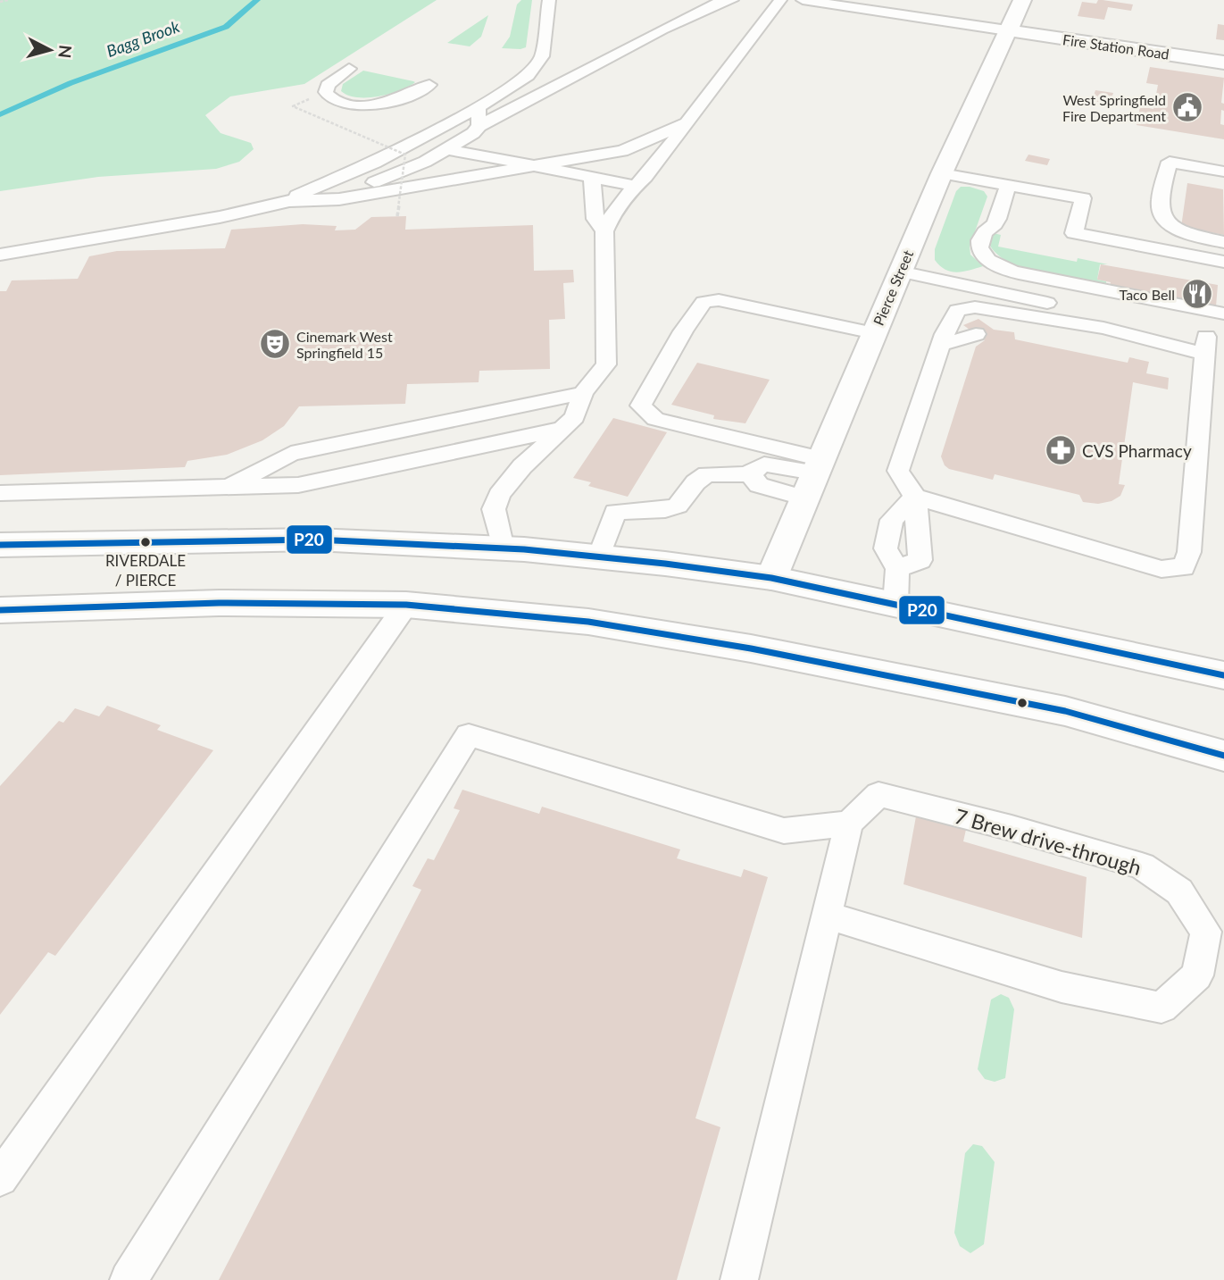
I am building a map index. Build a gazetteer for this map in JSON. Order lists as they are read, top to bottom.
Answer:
{
  "streets": {
    "main road": ["Fire Station Road", "Pierce Street"],
    "lane": ["7 Brew drive-through"]
  },
  "crossings": [
    ["Fire Station Road", "Pierce Street"]
  ],
  "water": ["Bagg Brook"],
  "places": {
    "public building": ["West Springfield Fire Department"],
    "restaurant": ["Taco Bell"],
    "theatre": ["Cinemark West Springfield 15"],
    "pharmacy": ["CVS Pharmacy"],
    "other": ["RIVERDALE / PIERCE"]
  },
  "lines": ["transit line P20"],
  "north": "right"
}
